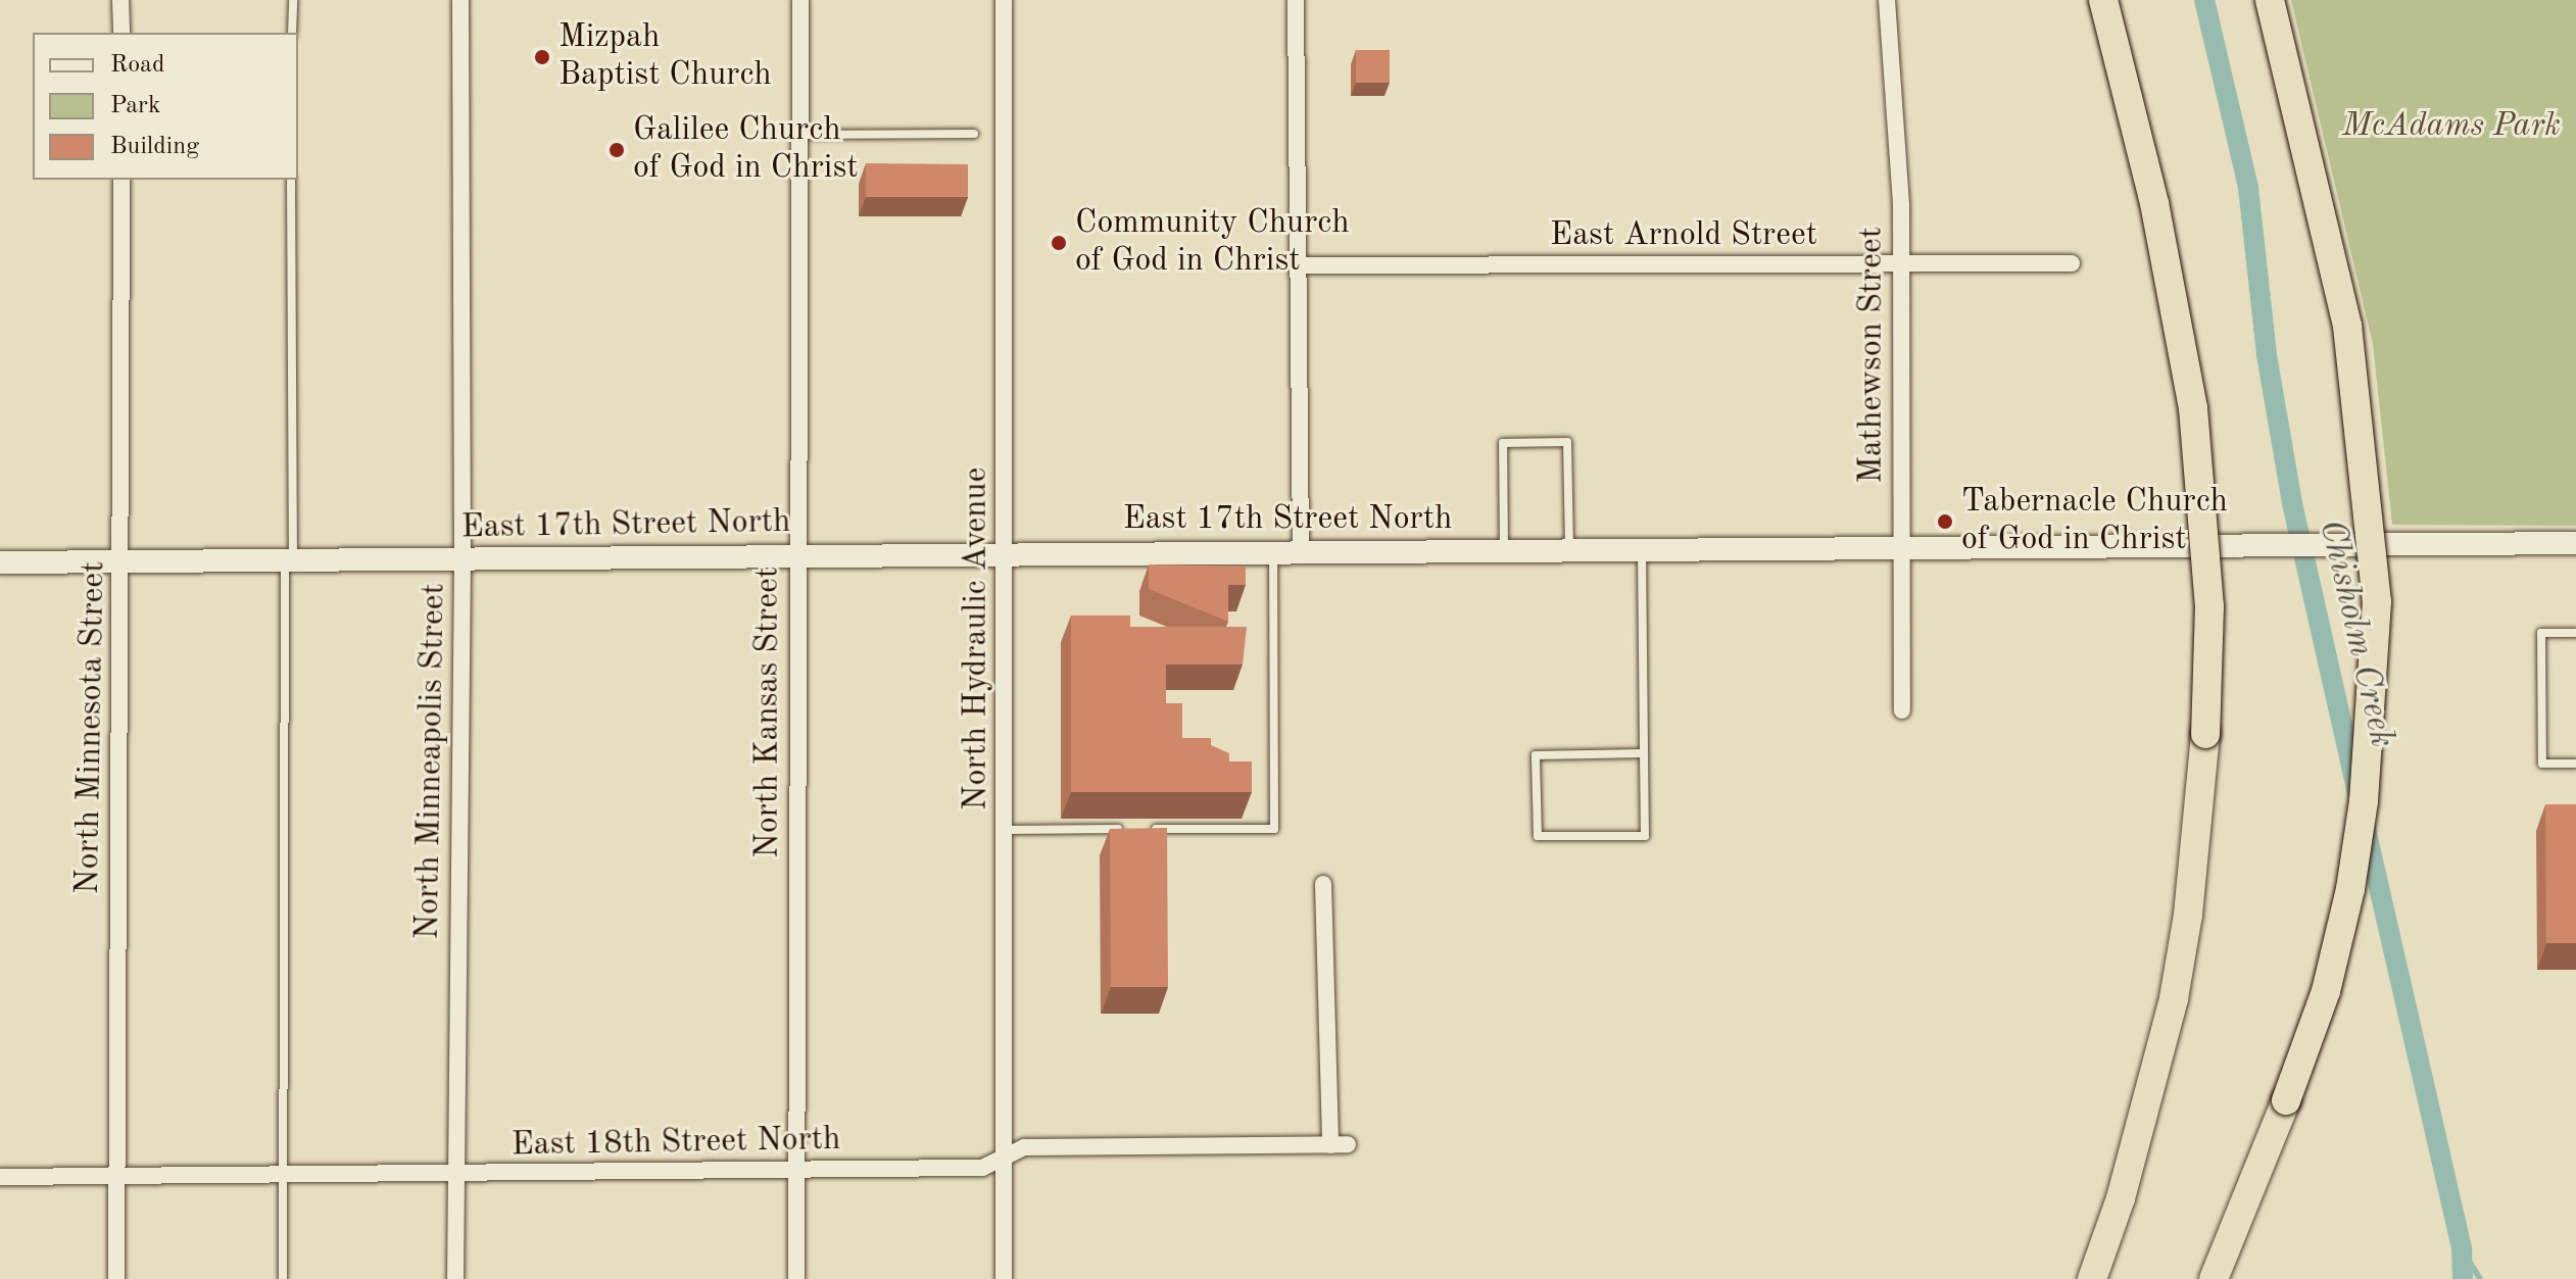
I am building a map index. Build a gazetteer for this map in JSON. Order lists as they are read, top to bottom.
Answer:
{
  "streets": {
    "street": [
      "East Arnold Street",
      "Mathewson Street",
      "East 17th Street North",
      "North Hydraulic Avenue",
      "North Kansas Street",
      "North Minnesota Street",
      "North Minneapolis Street",
      "East 18th Street North"
    ]
  },
  "crossings": [
    ["East Arnold Street", "Mathewson Street"],
    ["Mathewson Street", "East 17th Street North"],
    ["East 17th Street North", "North Hydraulic Avenue"],
    ["East 17th Street North", "North Kansas Street"],
    ["East 17th Street North", "North Minnesota Street"],
    ["East 17th Street North", "North Minneapolis Street"],
    ["North Hydraulic Avenue", "East 18th Street North"],
    ["North Kansas Street", "East 18th Street North"],
    ["North Minnesota Street", "East 18th Street North"],
    ["North Minneapolis Street", "East 18th Street North"]
  ],
  "water": ["Chisholm Creek"],
  "parks": ["McAdams Park"],
  "places": [
    "Mizpah Baptist Church",
    "Galilee Church of God in Christ",
    "Community Church of God in Christ",
    "Tabernacle Church of God in Christ"
  ],
  "legend": ["Road", "Park", "Building"]
}
